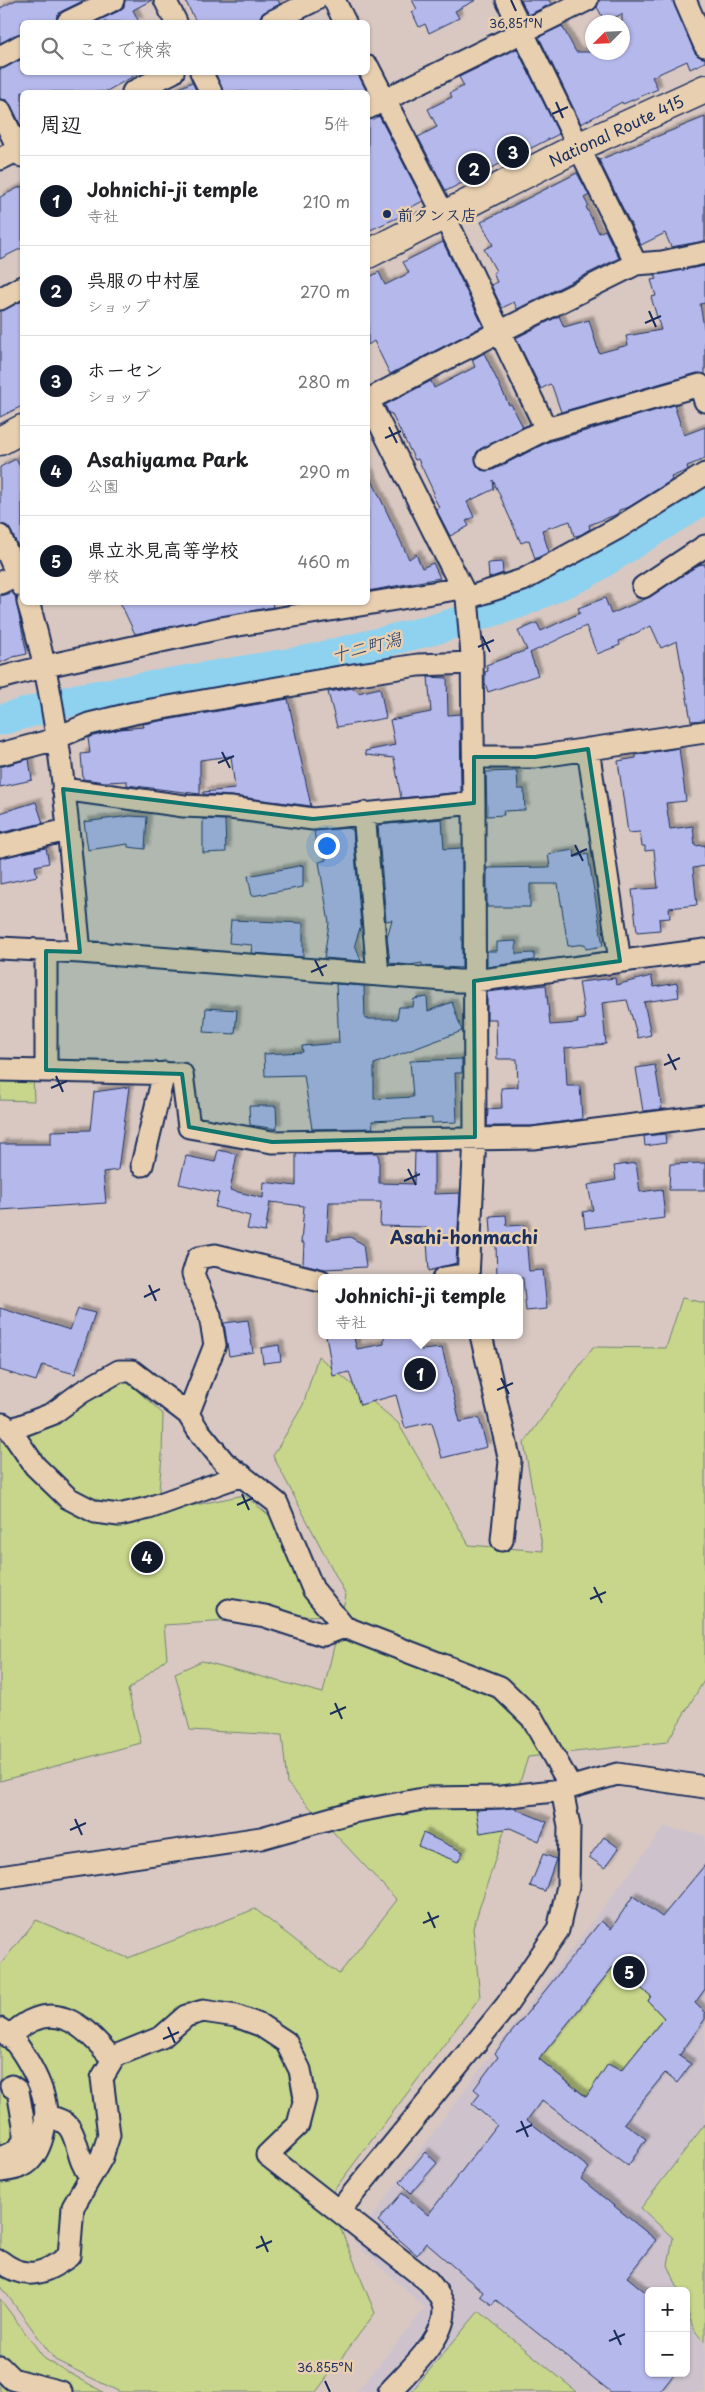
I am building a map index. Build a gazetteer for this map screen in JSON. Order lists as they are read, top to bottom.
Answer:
{
  "streets": {
    "highway": ["National Route 415"]
  },
  "districts": ["Asahi-honmachi"],
  "water": ["十二町潟"],
  "places": ["前タンス店"],
  "north": "bottom left",
  "page": {
    "search": "ここで検索",
    "heading": ["周辺", "5件"],
    "pins": [
      "3",
      "2",
      "1",
      "4",
      "5"
    ],
    "list": [
      {
        "mark": "1",
        "name": "Johnichi-ji temple",
        "note": "寺社",
        "value": "210 m"
      },
      {
        "mark": "2",
        "name": "呉服の中村屋",
        "note": "ショップ",
        "value": "270 m"
      },
      {
        "mark": "3",
        "name": "ホーセン",
        "note": "ショップ",
        "value": "280 m"
      },
      {
        "mark": "4",
        "name": "Asahiyama Park",
        "note": "公園",
        "value": "290 m"
      },
      {
        "mark": "5",
        "name": "県立氷見高等学校",
        "note": "学校",
        "value": "460 m"
      }
    ],
    "popup": ["Johnichi-ji temple", "寺社"],
    "map_buttons": ["+", "−"]
  },
  "coordinates": ["36.851°N", "36.855°N"]
}
